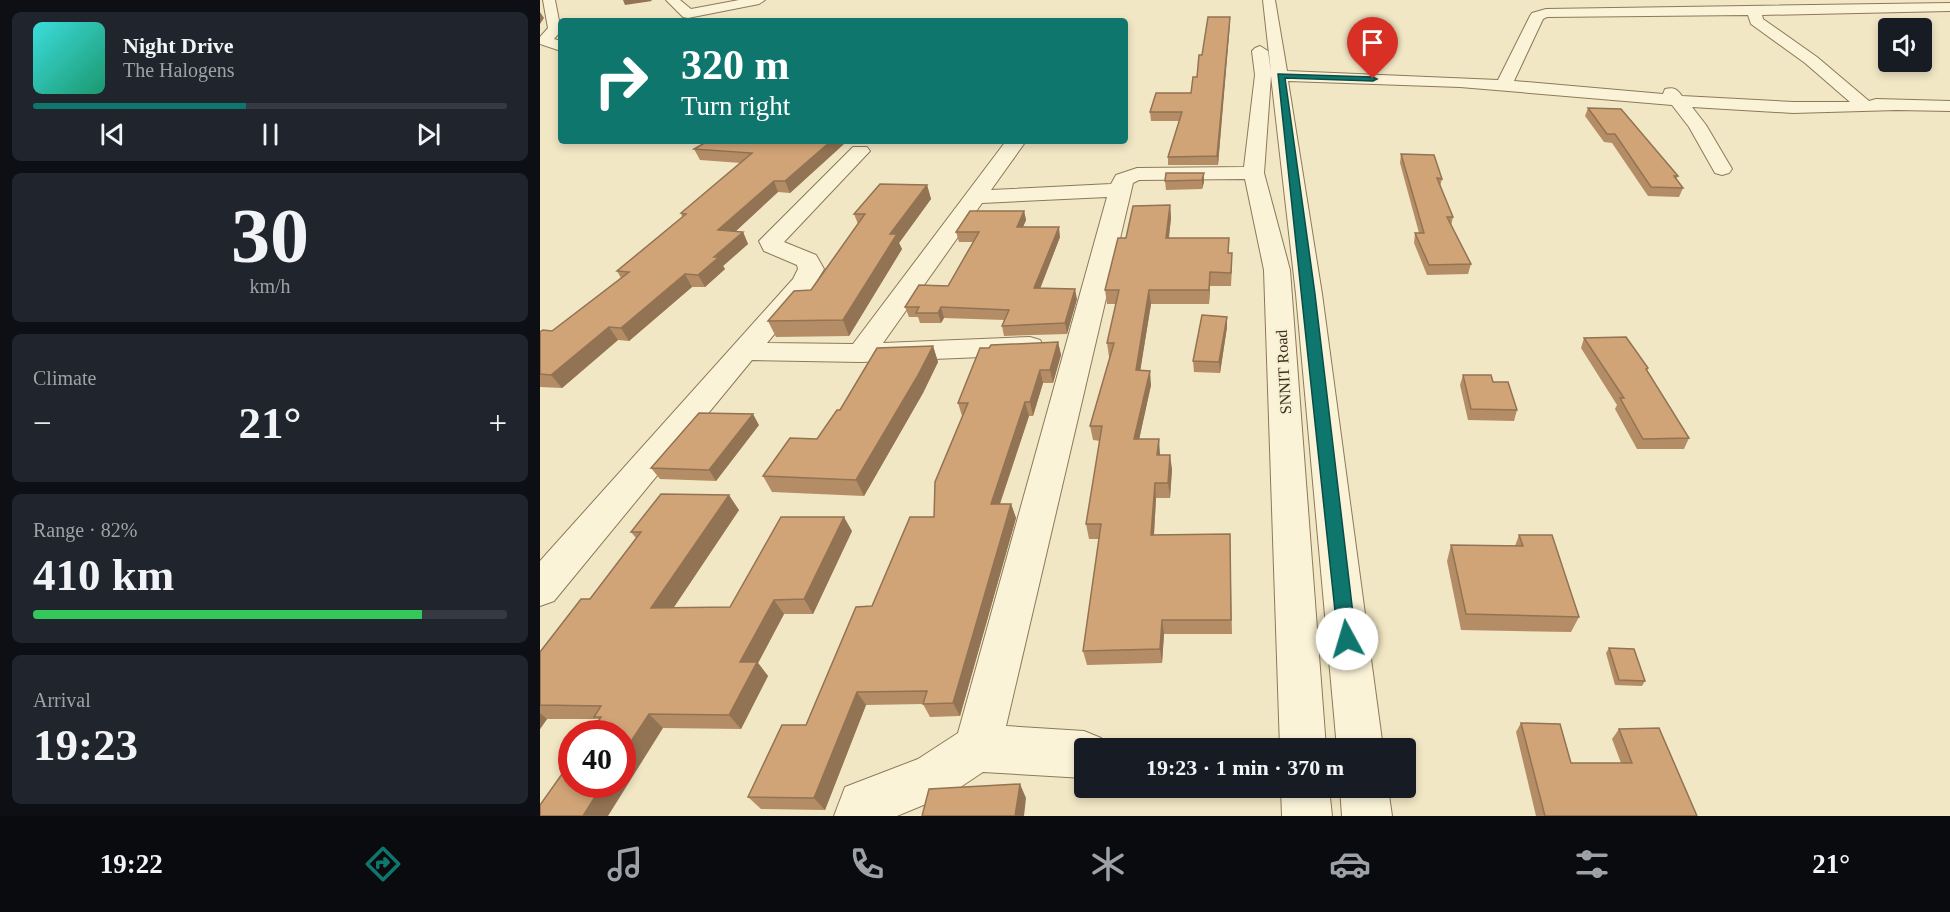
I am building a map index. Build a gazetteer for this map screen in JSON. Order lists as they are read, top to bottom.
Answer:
{
  "streets": {
    "street": ["SNNIT Road"]
  },
  "page": {
    "turn": ["320 m", "Turn right"],
    "song": ["Night Drive", "The Halogens"],
    "tile": [
      ["30", "km/h"],
      "Climate",
      ["Range · 82%", "410 km"],
      ["Arrival", "19:23"]
    ],
    "heat": ["−", "21°", "+"],
    "limit": "40",
    "trip": "19:23 · 1 min · 370 m",
    "tabs": ["19:22", "21°"]
  }
}
